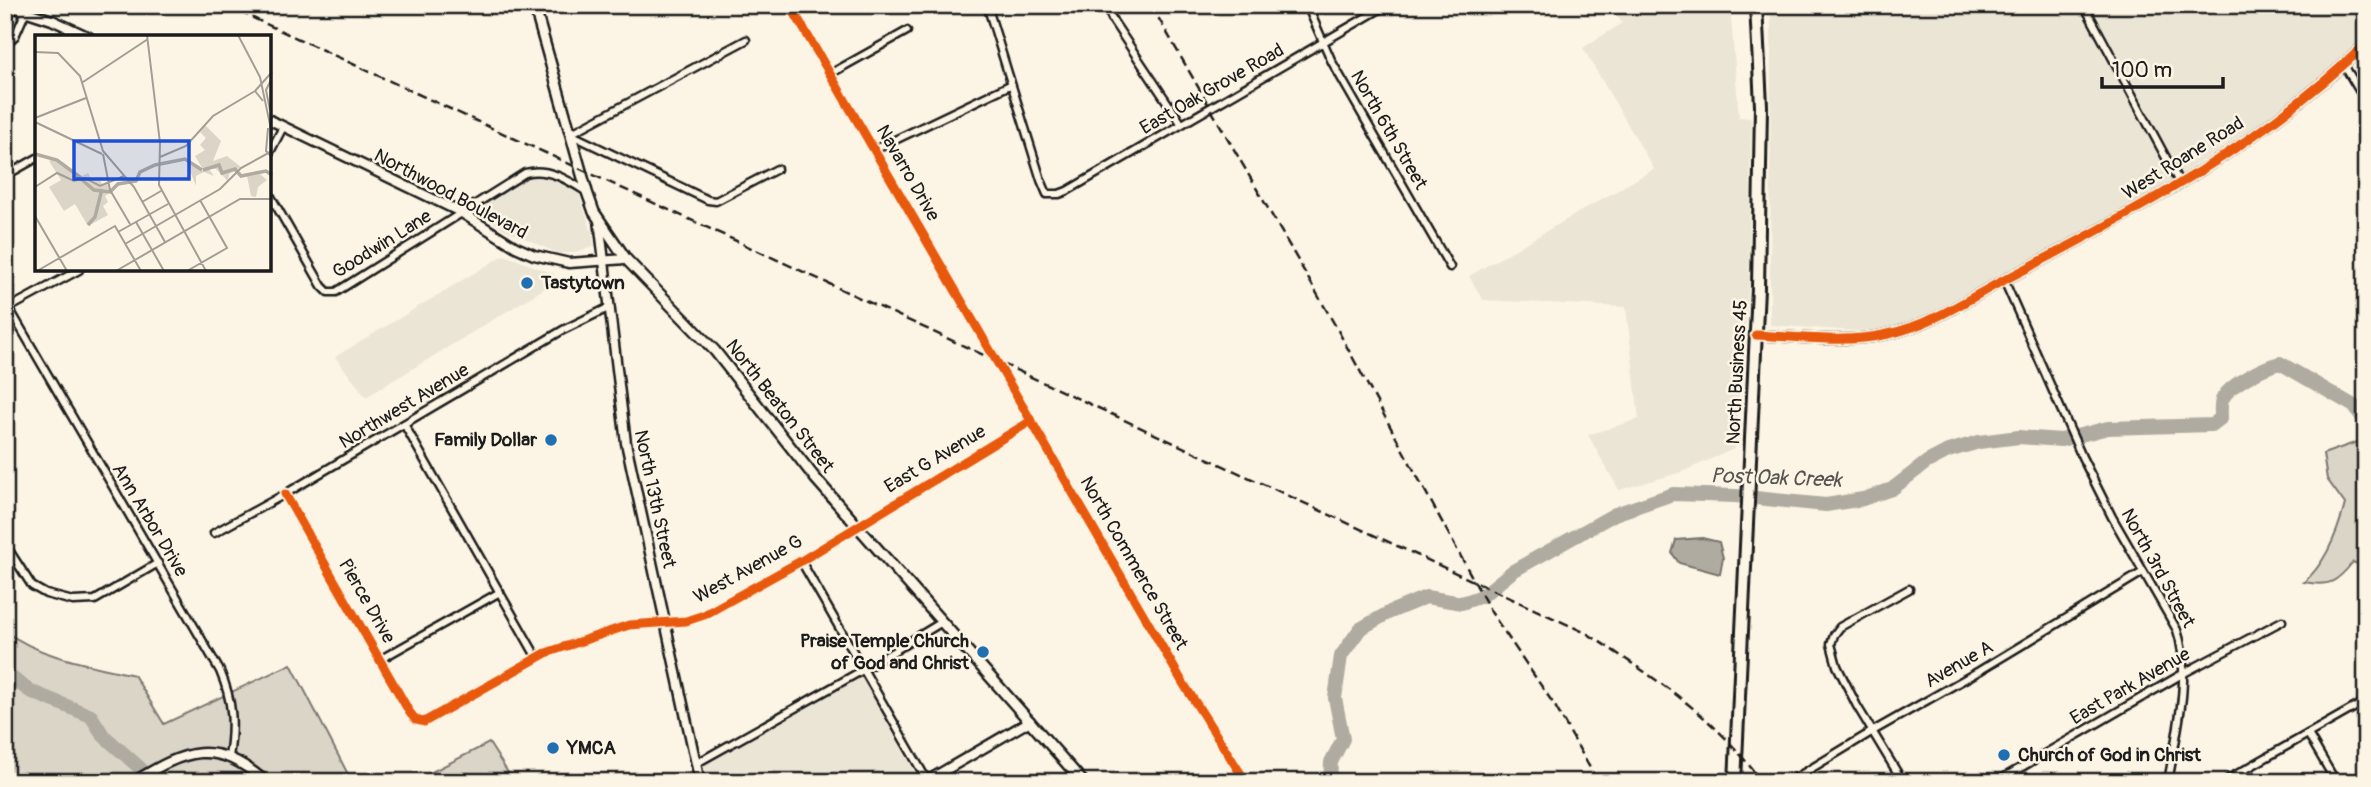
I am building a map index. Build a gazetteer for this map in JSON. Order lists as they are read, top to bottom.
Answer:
{
  "streets": {
    "main road": ["North Business 45", "North Beaton Street"],
    "street": [
      "East Oak Grove Road",
      "North 6th Street",
      "West Roane Road",
      "Navarro Drive",
      "Northwood Boulevard",
      "Goodwin Lane",
      "Northwest Avenue",
      "East G Avenue",
      "North 13th Street",
      "Ann Arbor Drive",
      "North Commerce Street",
      "North 3rd Street",
      "West Avenue G",
      "Pierce Drive",
      "Avenue A",
      "East Park Avenue"
    ]
  },
  "crossings": [
    ["East Oak Grove Road", "North 6th Street"],
    ["West Roane Road", "North Business 45"],
    ["West Roane Road", "North 3rd Street"],
    ["Navarro Drive", "North Commerce Street"],
    ["Northwood Boulevard", "Goodwin Lane"],
    ["Northwood Boulevard", "North Beaton Street"],
    ["Northwood Boulevard", "North 13th Street"],
    ["Goodwin Lane", "North Beaton Street"],
    ["Northwest Avenue", "North 13th Street"],
    ["Northwest Avenue", "Pierce Drive"],
    ["North Beaton Street", "East G Avenue"],
    ["North Beaton Street", "North 13th Street"],
    ["North Beaton Street", "West Avenue G"],
    ["East G Avenue", "North Commerce Street"],
    ["East G Avenue", "West Avenue G"],
    ["North 13th Street", "West Avenue G"],
    ["North 3rd Street", "Avenue A"],
    ["North 3rd Street", "East Park Avenue"],
    ["West Avenue G", "Pierce Drive"]
  ],
  "water": ["Post Oak Creek"],
  "places": [
    "Tastytown",
    "Family Dollar",
    "Praise Temple Church of God and Christ",
    "YMCA",
    "Church of God in Christ"
  ],
  "scale_bar": "100 m"
}
